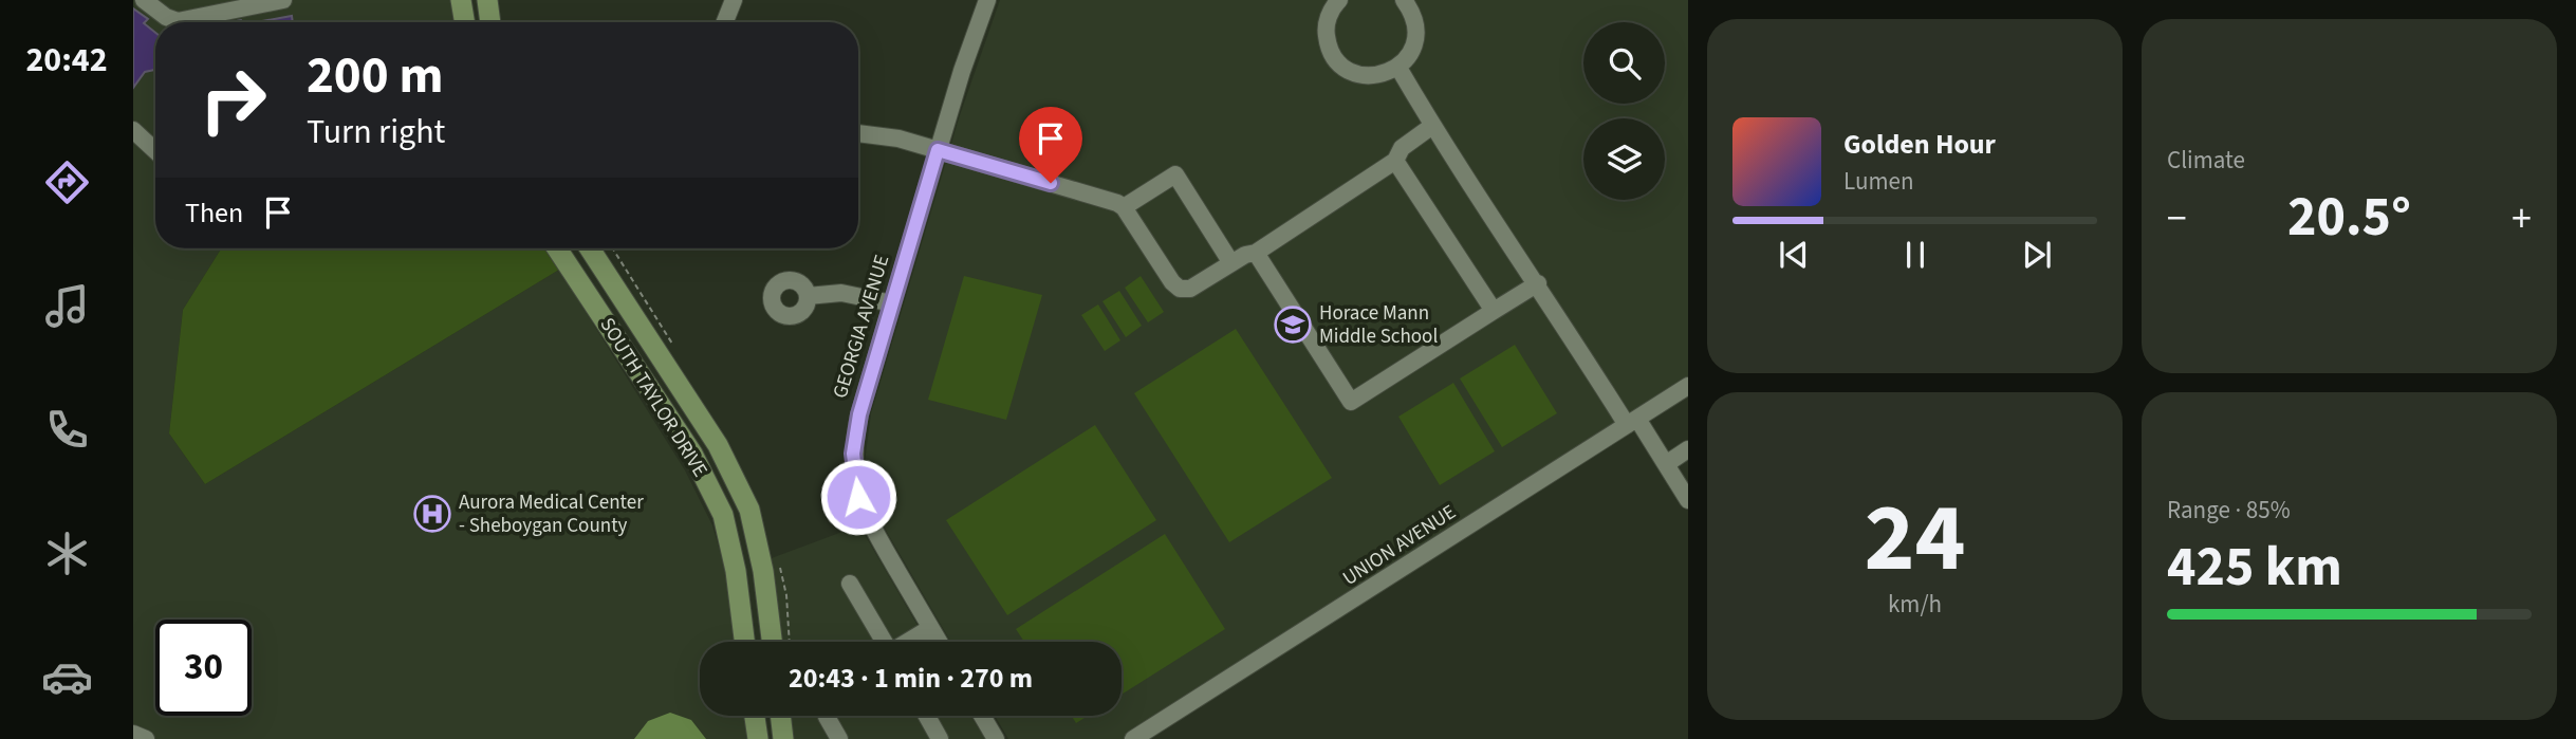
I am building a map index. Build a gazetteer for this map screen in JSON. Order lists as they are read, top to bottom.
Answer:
{
  "streets": {
    "main road": ["SOUTH TAYLOR DRIVE"],
    "street": ["GEORGIA AVENUE", "UNION AVENUE"]
  },
  "places": {
    "school or university": ["Horace Mann Middle School"],
    "hospital": ["Aurora Medical Center - Sheboygan County"]
  },
  "page": {
    "tabs": "20:42",
    "tile": [
      "Climate",
      ["24", "km/h"],
      ["Range · 85%", "425 km"]
    ],
    "turn": ["200 m", "Turn right"],
    "song": ["Golden Hour", "Lumen"],
    "then": "Then",
    "heat": ["−", "20.5°", "+"],
    "limit": "30",
    "trip": "20:43 · 1 min · 270 m"
  }
}
